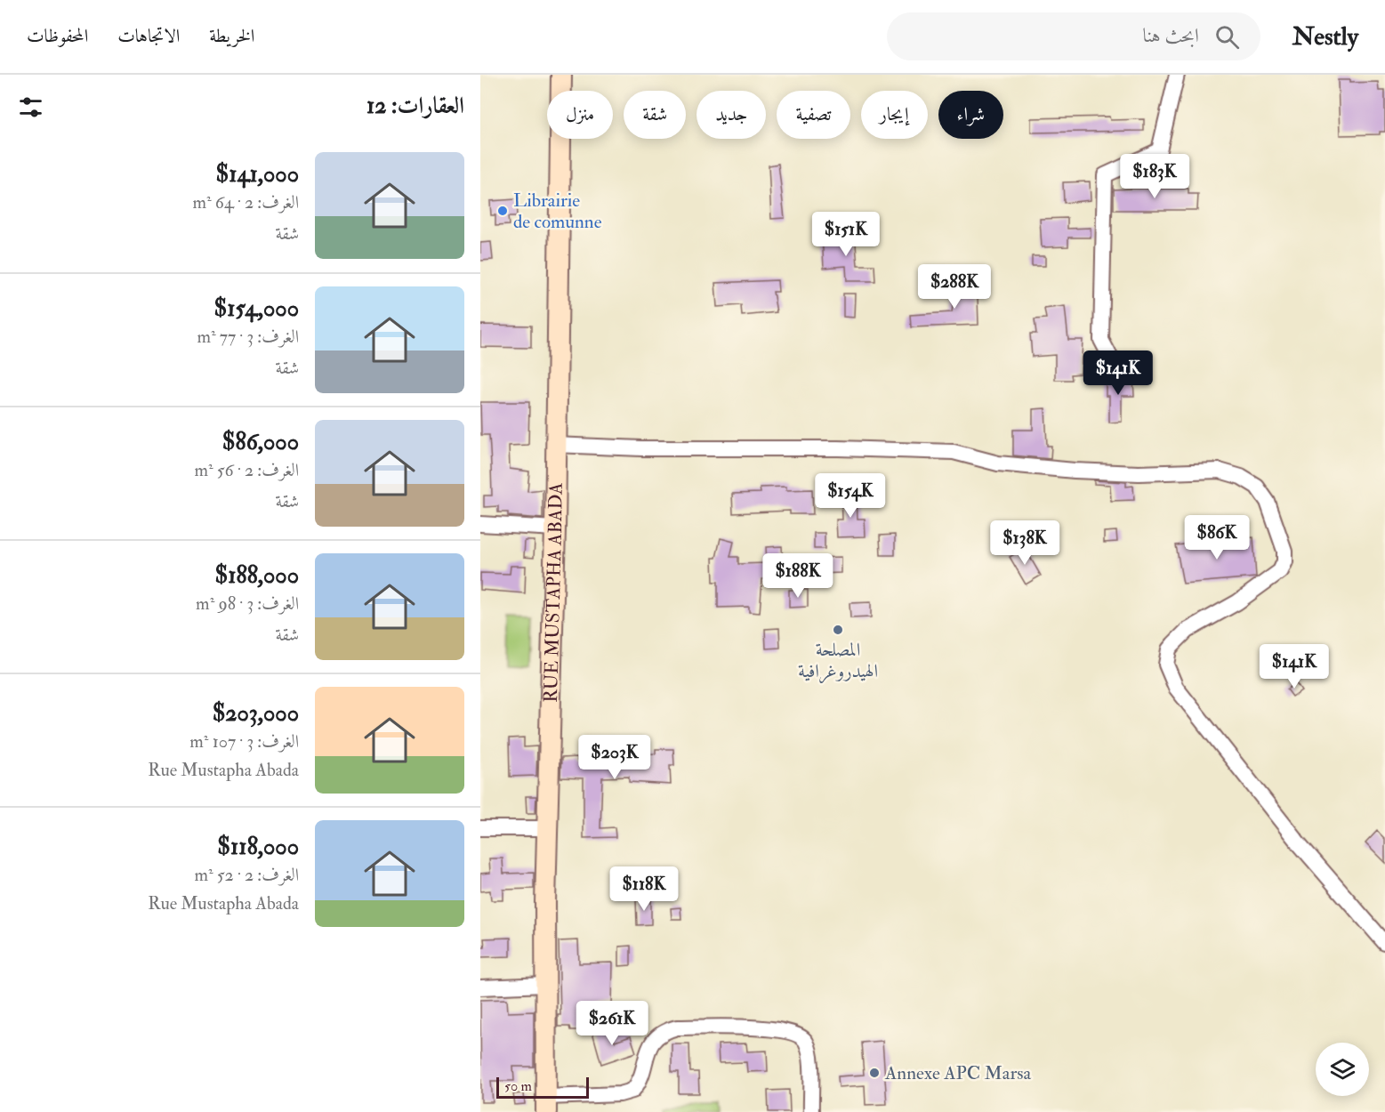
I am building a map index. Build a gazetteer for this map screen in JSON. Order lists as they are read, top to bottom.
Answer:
{
  "streets": {
    "main road": ["RUE MUSTAPHA ABADA"]
  },
  "places": ["Librairie de comunne", "المصلحة الهيدروغرافية", "Annexe APC Marsa"],
  "scale_bar": "50 m",
  "page": {
    "header": "Nestly",
    "search": "ابحث هنا",
    "nav": ["الخريطة", "الاتجاهات", "المحفوظات"],
    "heading": "العقارات: 12",
    "chip": [
      "شراء",
      "إيجار",
      "تصفية",
      "جديد",
      "شقة",
      "منزل"
    ],
    "list": [
      {
        "name": "$141,000",
        "note": "الغرف: 2 · 64 m² · شقة"
      },
      {
        "name": "$154,000",
        "note": "الغرف: 3 · 77 m² · شقة"
      },
      {
        "name": "$86,000",
        "note": "الغرف: 2 · 56 m² · شقة"
      },
      {
        "name": "$188,000",
        "note": "الغرف: 3 · 98 m² · شقة"
      },
      {
        "name": "$203,000",
        "note": "الغرف: 3 · 107 m² · Rue Mustapha Abada"
      },
      {
        "name": "$118,000",
        "note": "الغرف: 2 · 52 m² · Rue Mustapha Abada"
      }
    ],
    "price": [
      "$183K",
      "$151K",
      "$288K",
      "$141K",
      "$154K",
      "$86K",
      "$138K",
      "$188K",
      "$141K",
      "$203K",
      "$118K",
      "$261K"
    ],
    "scale": "50 m"
  }
}
